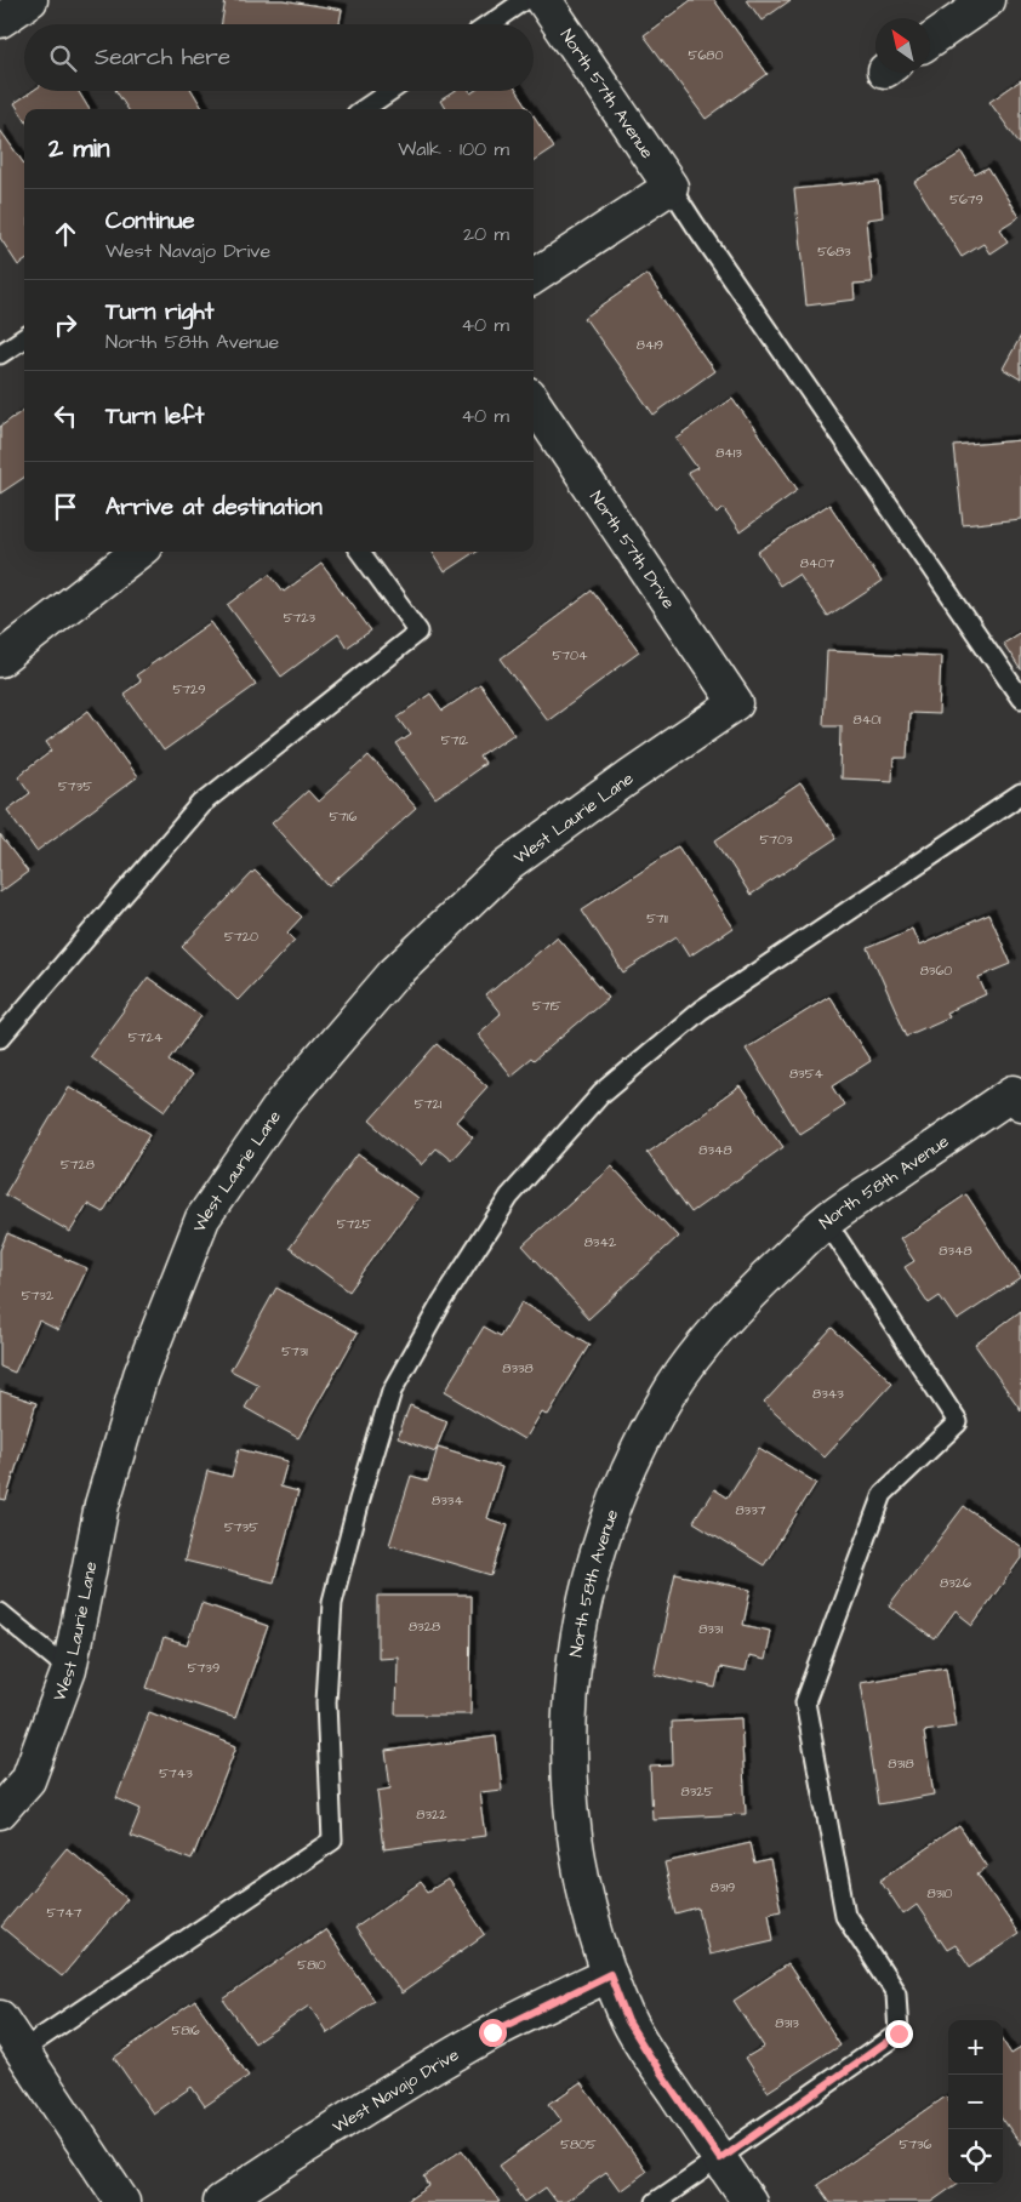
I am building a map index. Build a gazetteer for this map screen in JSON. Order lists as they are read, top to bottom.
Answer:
{
  "streets": {
    "street": [
      "North 57th Avenue",
      "North 57th Drive",
      "West Laurie Lane",
      "North 58th Avenue",
      "West Navajo Drive"
    ]
  },
  "crossings": [
    ["North 57th Drive", "West Laurie Lane"],
    ["North 58th Avenue", "West Navajo Drive"]
  ],
  "house_numbers": [
    "5680",
    "5679",
    "5683",
    "8419",
    "8413",
    "8407",
    "5723",
    "5704",
    "5729",
    "8401",
    "5712",
    "5735",
    "5716",
    "5703",
    "5711",
    "5720",
    "8360",
    "5715",
    "5724",
    "8354",
    "5721",
    "8348",
    "5728",
    "5725",
    "8342",
    "8348",
    "5732",
    "5731",
    "8338",
    "8343",
    "8334",
    "8337",
    "5735",
    "8326",
    "8328",
    "8331",
    "5739",
    "8318",
    "5743",
    "8325",
    "8322",
    "8319",
    "8310",
    "5747",
    "5810",
    "8313",
    "5816",
    "5805",
    "5736"
  ],
  "north": "top left",
  "page": {
    "search": "Search here",
    "heading": ["2 min", "Walk · 100 m"],
    "list": [
      ["Continue", "West Navajo Drive", "20 m"],
      ["Turn right", "North 58th Avenue", "40 m"],
      ["Turn left", "40 m"],
      "Arrive at destination"
    ],
    "map_buttons": ["+", "−"]
  }
}
